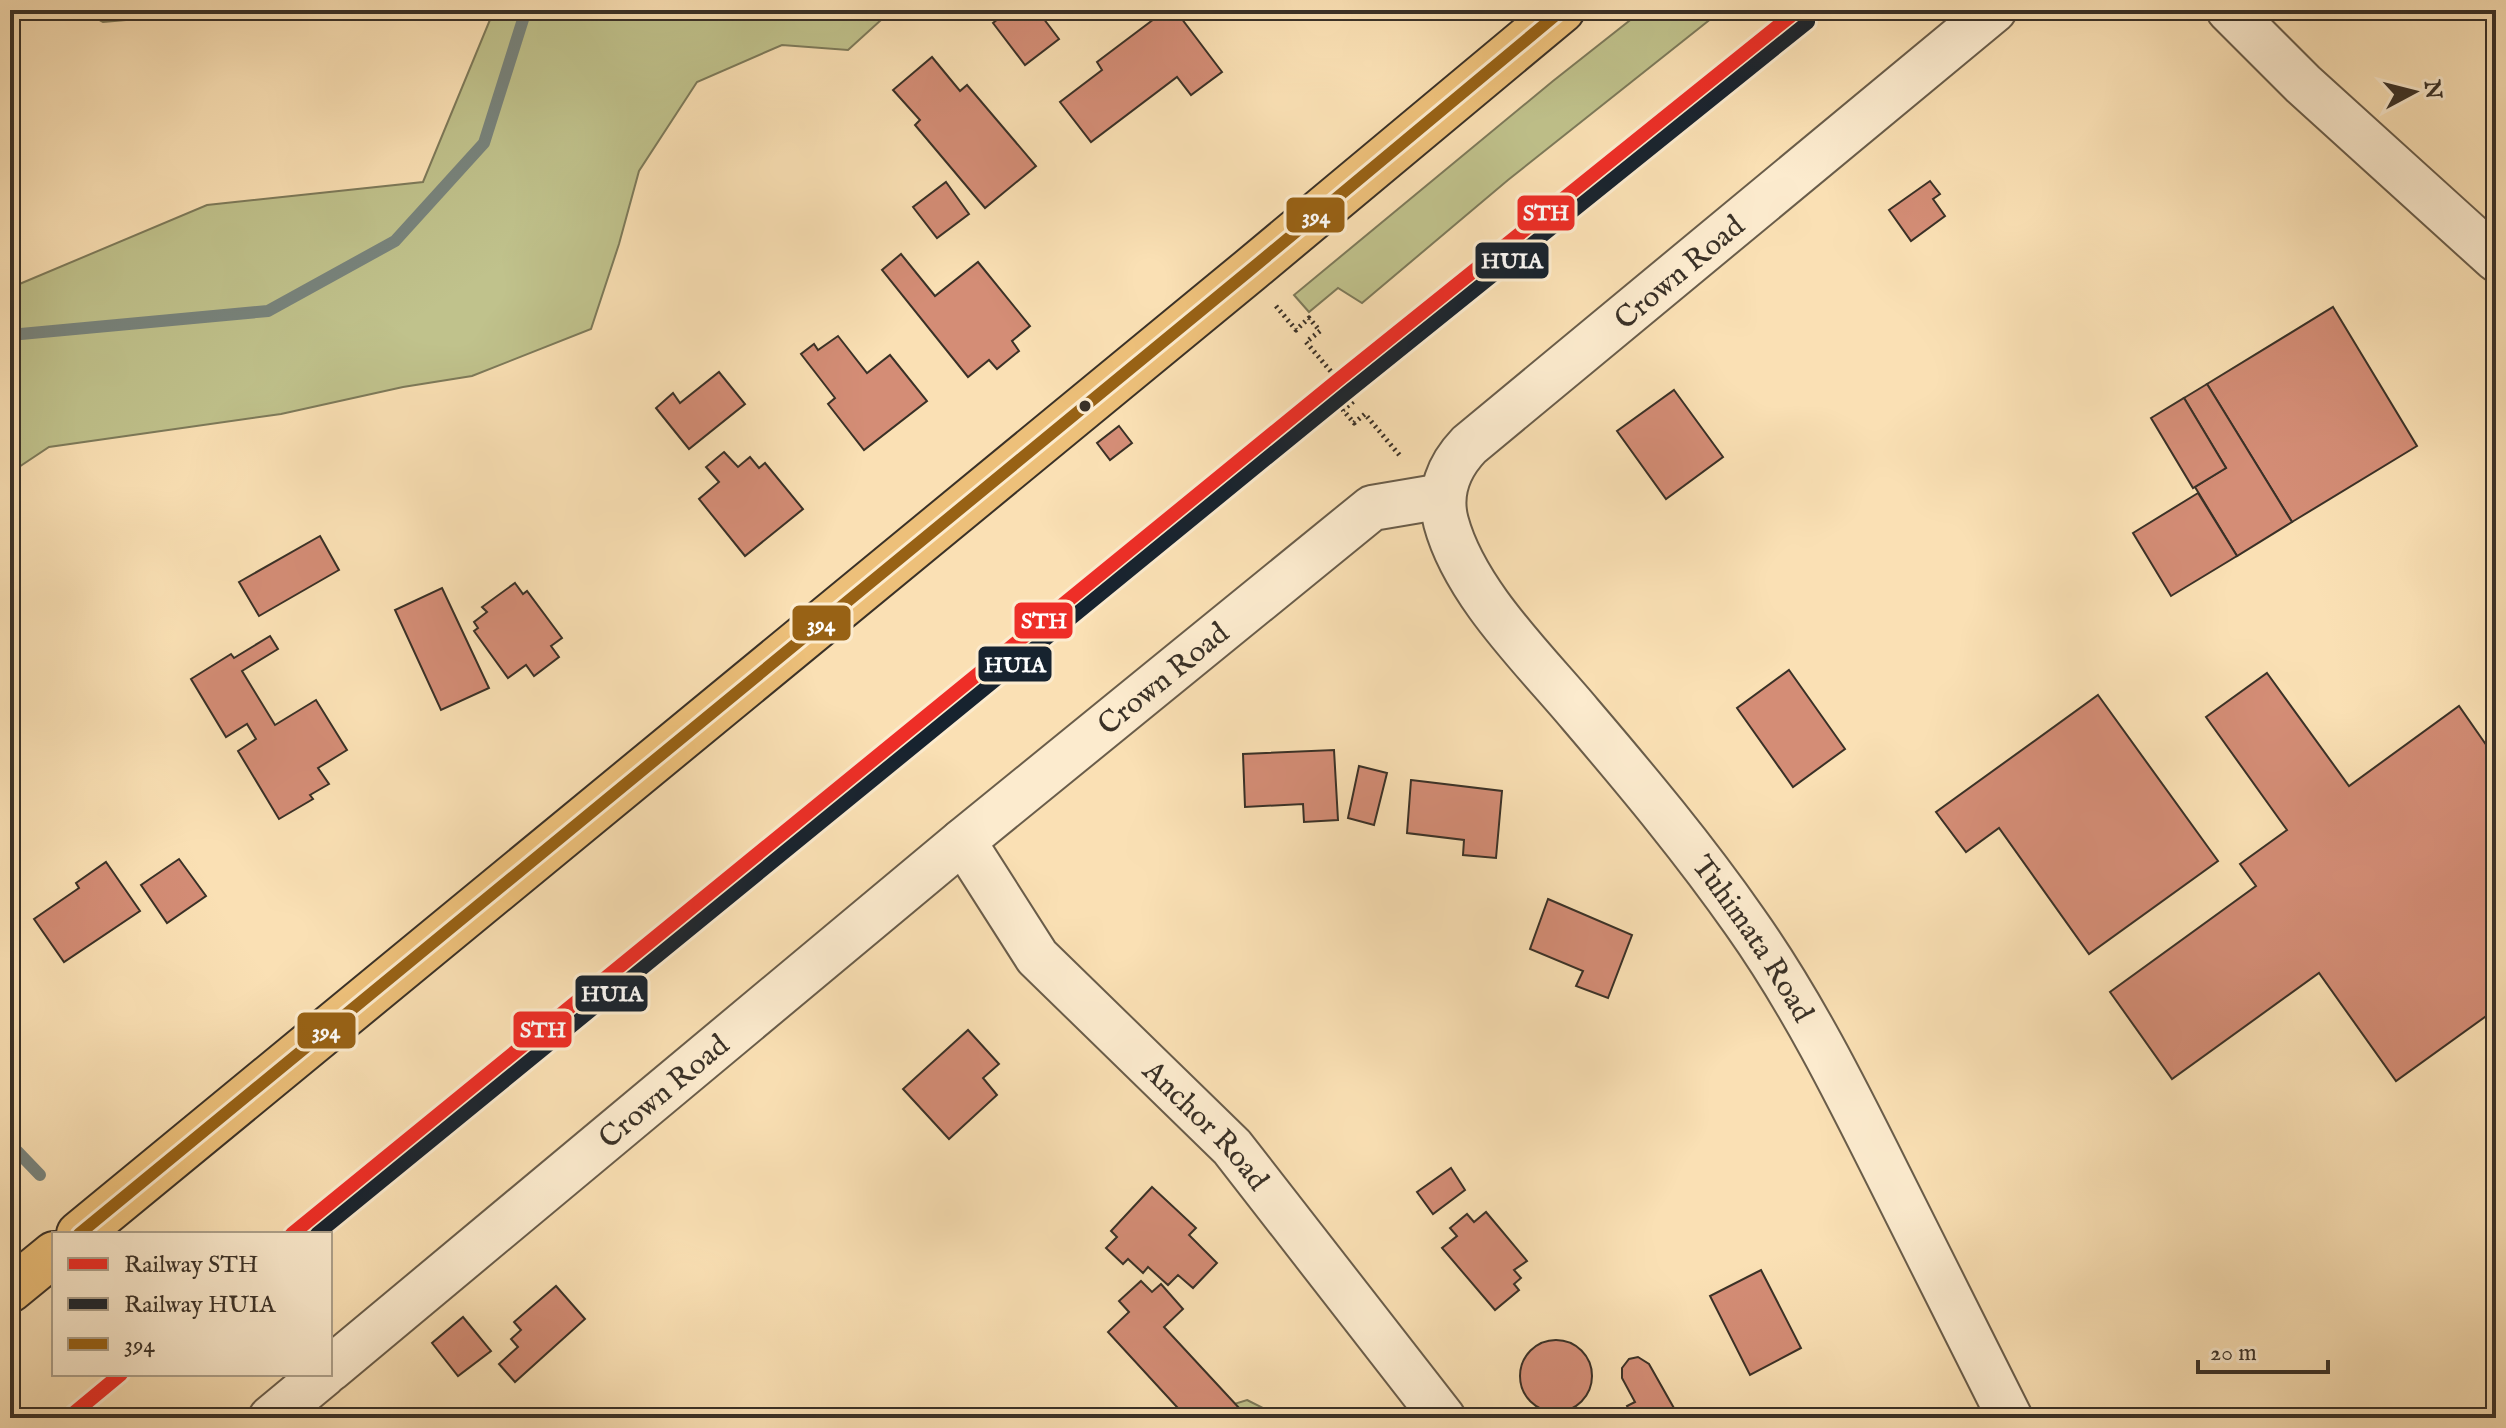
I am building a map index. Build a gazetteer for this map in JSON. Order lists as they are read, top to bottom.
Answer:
{
  "streets": {
    "street": ["Crown Road", "Tuhimata Road", "Anchor Road"]
  },
  "crossings": [
    ["Crown Road", "Tuhimata Road"],
    ["Crown Road", "Anchor Road"]
  ],
  "lines": ["rail line STH", "transit line 394", "rail line HUIA"],
  "legend": ["Railway STH", "Railway HUIA", "394"],
  "scale_bar": "20 m",
  "north": "right"
}
